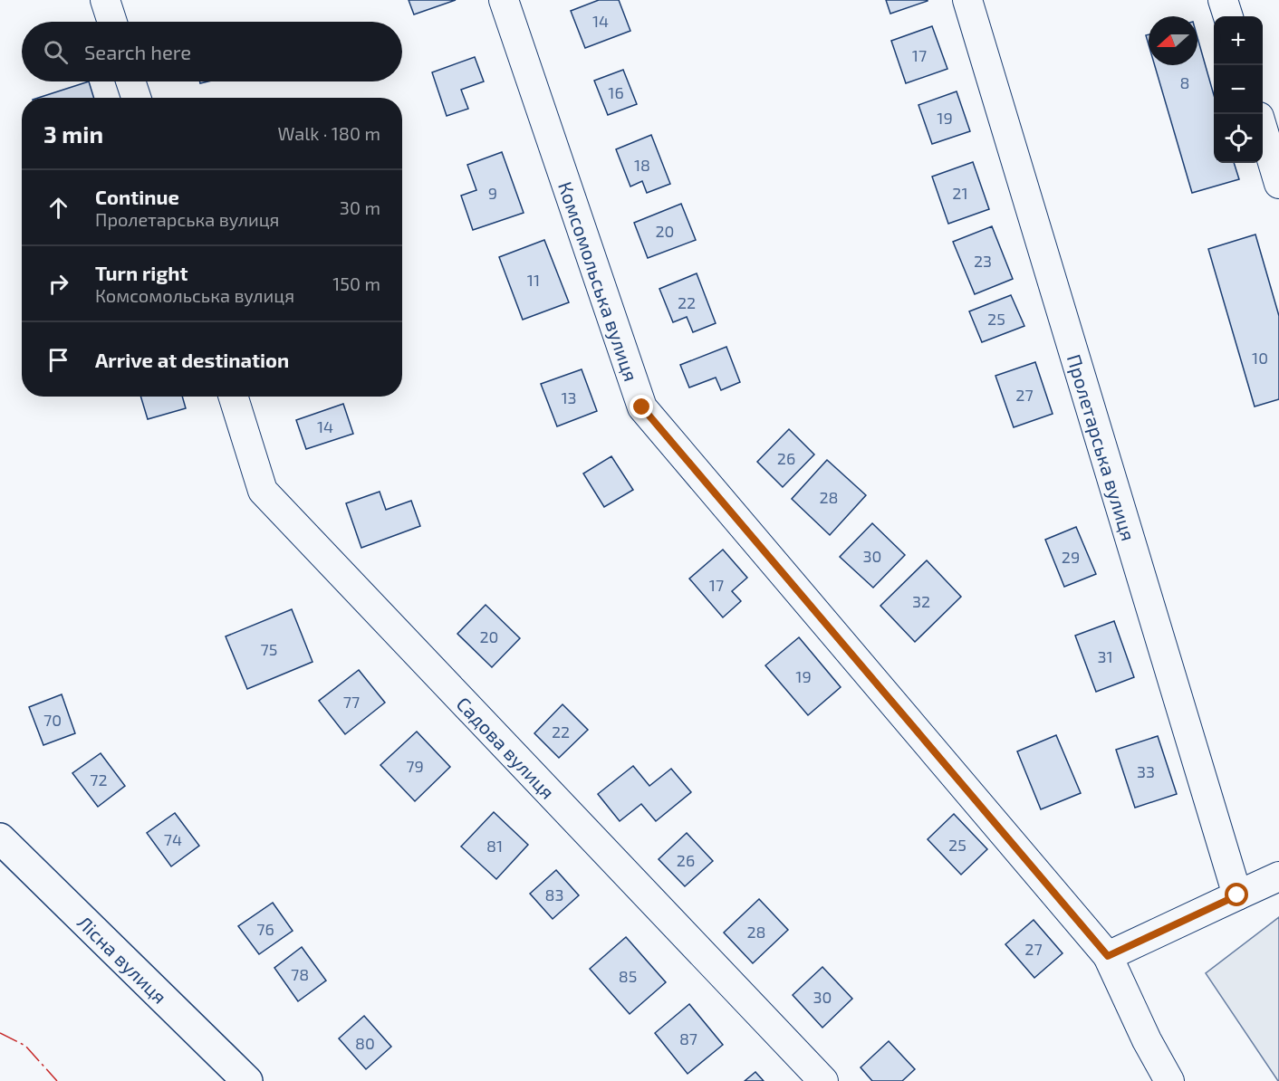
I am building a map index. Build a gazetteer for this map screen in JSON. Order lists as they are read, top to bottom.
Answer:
{
  "streets": {
    "street": [
      "Комсомольська вулиця",
      "Пролетарська вулиця",
      "Садова вулиця",
      "Лісна вулиця"
    ]
  },
  "house_numbers": [
    "14",
    "17",
    "8",
    "16",
    "19",
    "18",
    "9",
    "21",
    "20",
    "23",
    "11",
    "22",
    "25",
    "10",
    "27",
    "13",
    "14",
    "26",
    "28",
    "30",
    "29",
    "17",
    "32",
    "20",
    "75",
    "31",
    "19",
    "77",
    "70",
    "22",
    "79",
    "33",
    "72",
    "74",
    "25",
    "81",
    "26",
    "83",
    "76",
    "28",
    "27",
    "78",
    "85",
    "30",
    "87",
    "80"
  ],
  "north": "left",
  "page": {
    "map_buttons": ["+", "−"],
    "search": "Search here",
    "heading": ["3 min", "Walk · 180 m"],
    "list": [
      ["Continue", "Пролетарська вулиця", "30 m"],
      ["Turn right", "Комсомольська вулиця", "150 m"],
      "Arrive at destination"
    ]
  }
}
